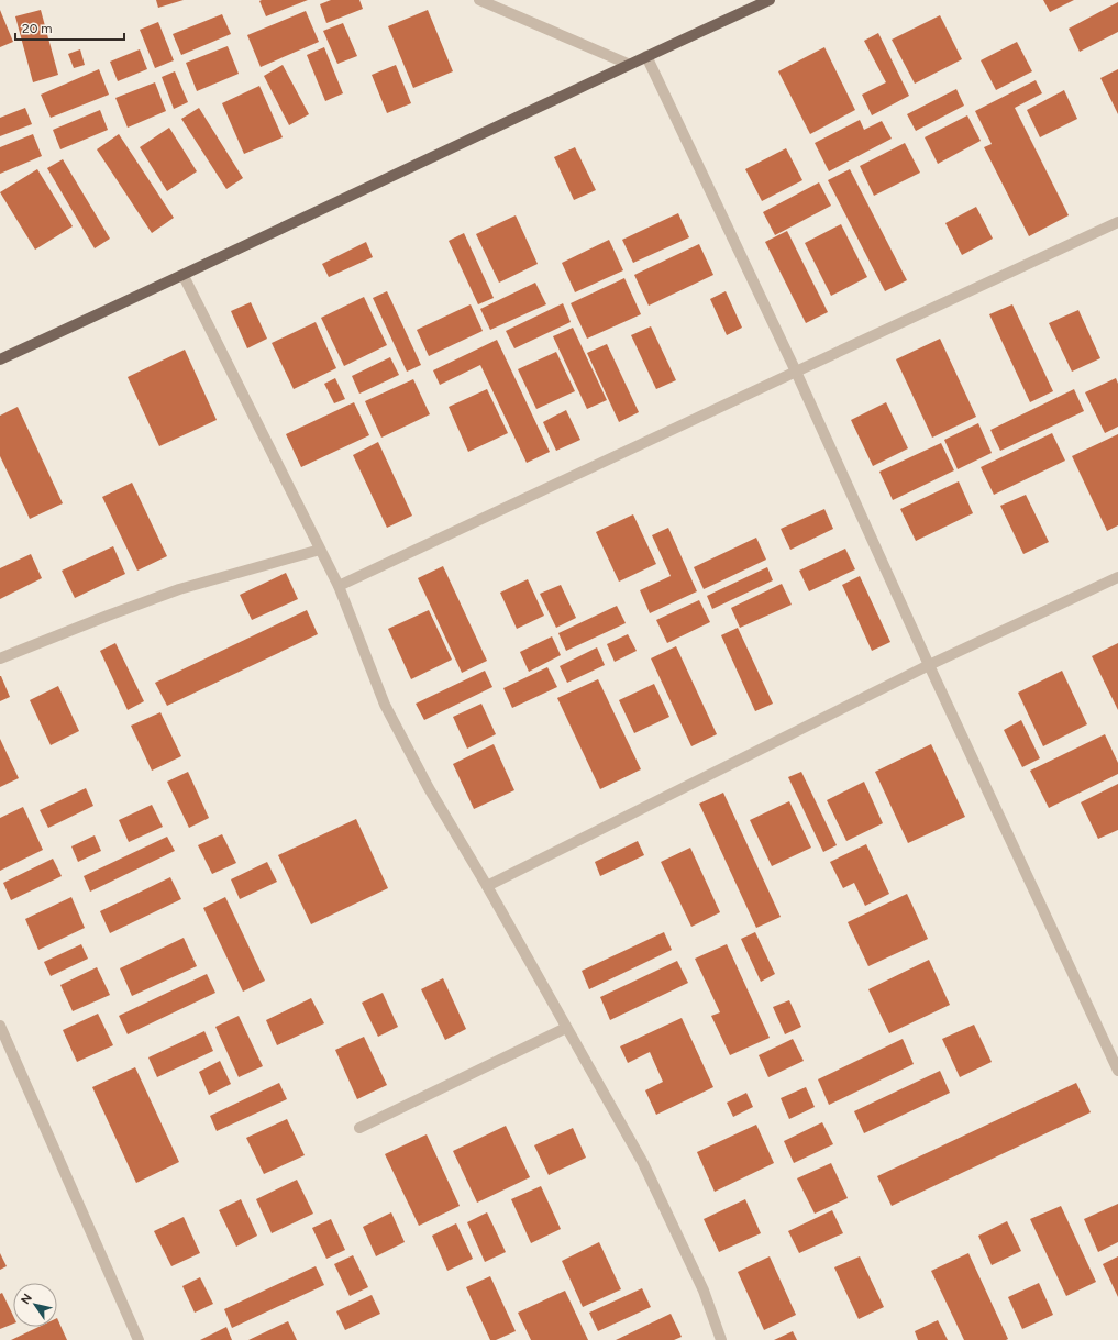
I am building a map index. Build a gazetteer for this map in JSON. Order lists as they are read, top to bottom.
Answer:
{
  "scale_bar": "20 m",
  "north": "top left"
}
